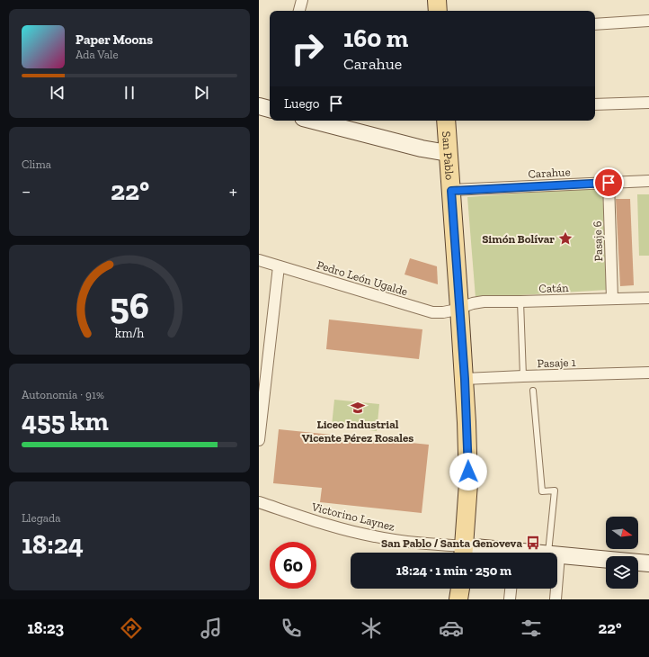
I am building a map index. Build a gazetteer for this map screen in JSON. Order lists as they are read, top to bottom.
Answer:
{
  "streets": {
    "main road": ["San Pablo"],
    "street": [
      "Carahue",
      "Pasaje 6",
      "Pedro León Ugalde",
      "Catán",
      "Pasaje 1",
      "Victorino Laynez"
    ]
  },
  "crossings": [
    ["San Pablo", "Carahue"],
    ["San Pablo", "Pedro León Ugalde"],
    ["San Pablo", "Catán"],
    ["San Pablo", "Pasaje 1"],
    ["San Pablo", "Victorino Laynez"],
    ["Carahue", "Pasaje 6"],
    ["Pasaje 6", "Catán"],
    ["Pedro León Ugalde", "Catán"]
  ],
  "places": {
    "place": ["Simón Bolívar"],
    "school or university": ["Liceo Industrial Vicente Pérez Rosales"],
    "bus stop": ["San Pablo / Santa Genoveva"]
  },
  "north": "right",
  "page": {
    "turn": ["160 m", "Carahue"],
    "song": ["Paper Moons", "Ada Vale"],
    "then": "Luego",
    "tile": [
      "Clima",
      ["Autonomía · 91%", "455 km"],
      ["Llegada", "18:24"]
    ],
    "heat": ["−", "22°", "+"],
    "limit": "60",
    "trip": "18:24 · 1 min · 250 m",
    "tabs": ["18:23", "22°"],
    "gauge": ["56", "km/h"]
  }
}
